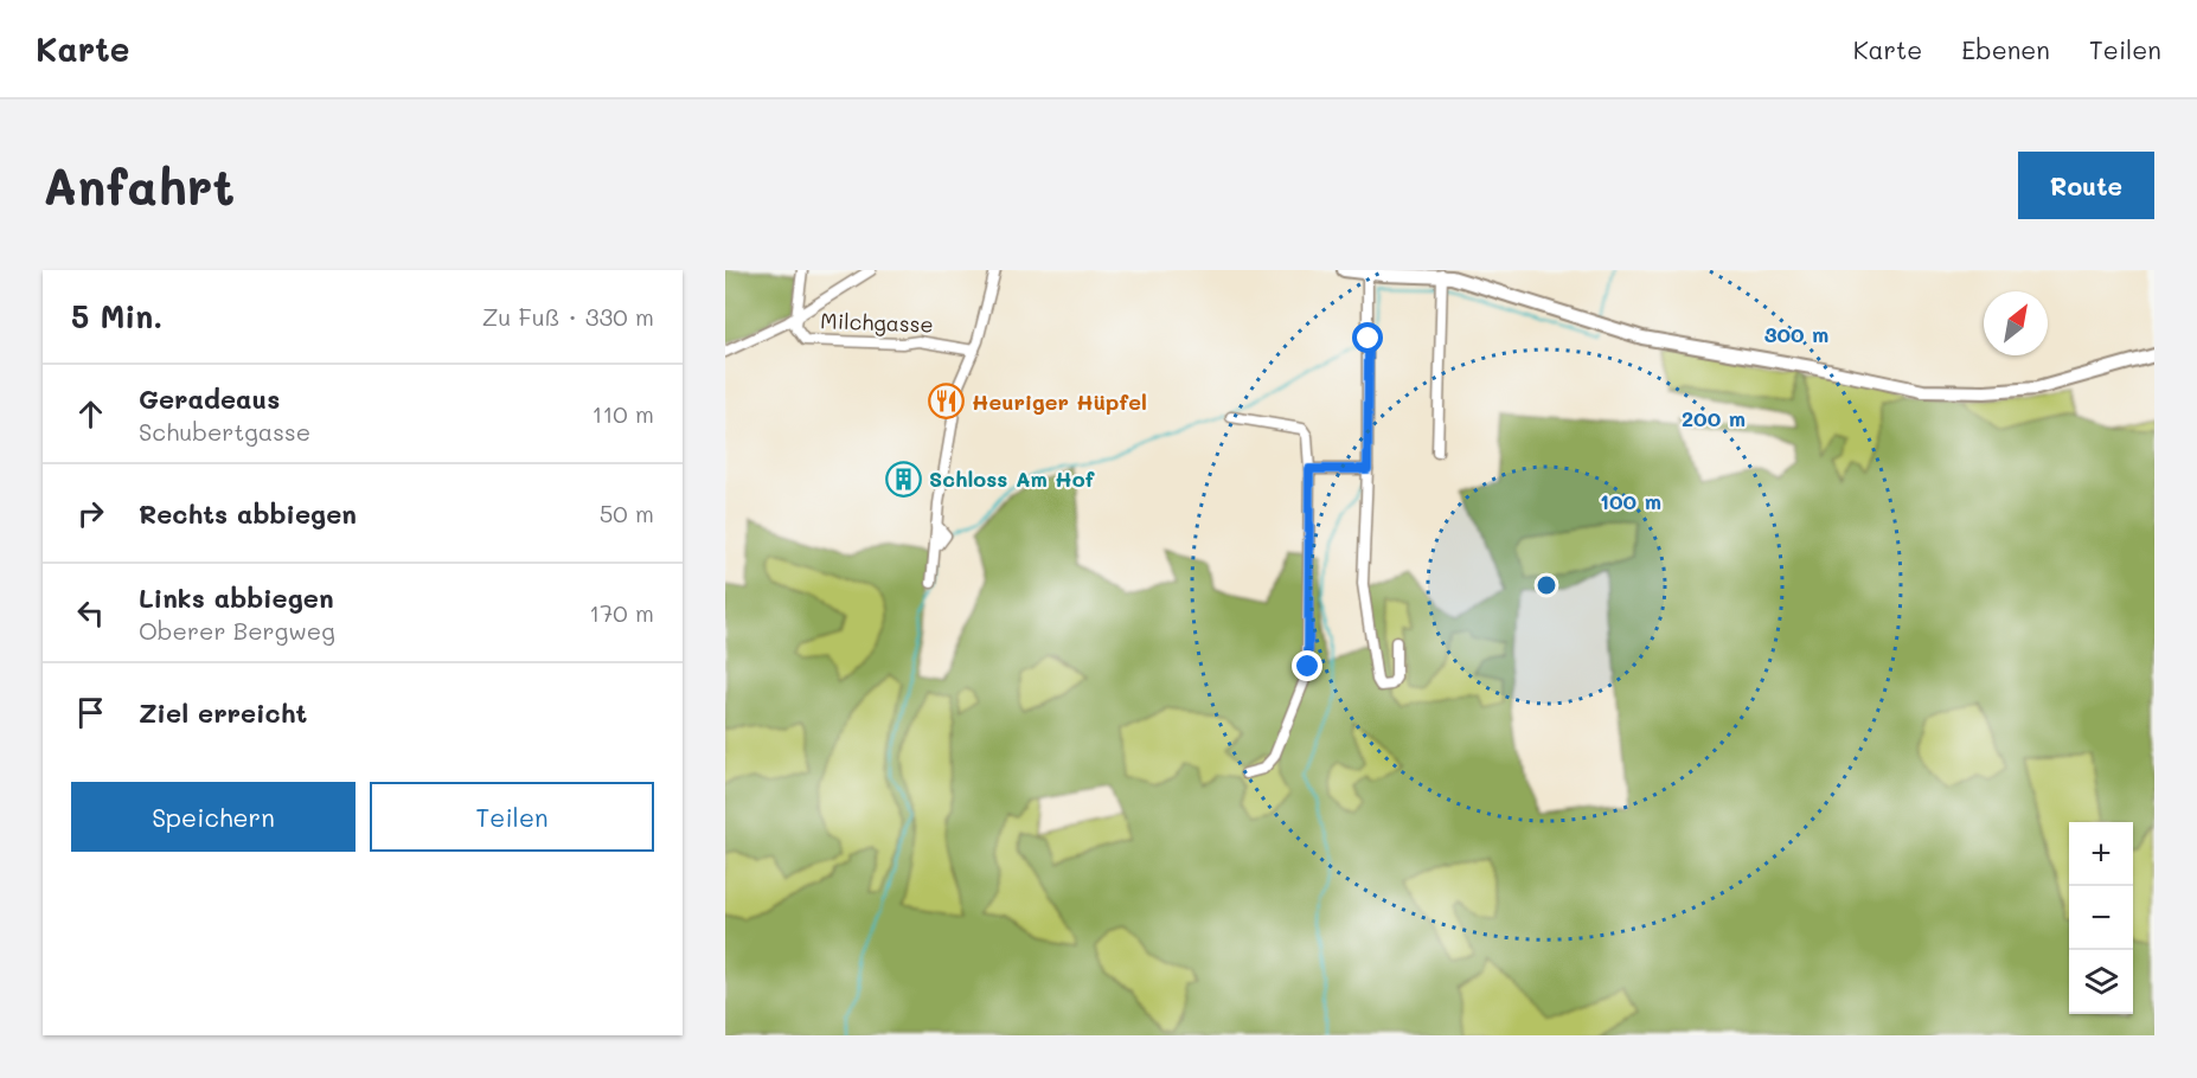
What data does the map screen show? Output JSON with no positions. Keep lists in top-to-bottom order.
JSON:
{
  "streets": {
    "street": ["Milchgasse"]
  },
  "places": {
    "restaurant": ["Heuriger Hüpfel"],
    "building": ["Schloss Am Hof"]
  },
  "north": "top right",
  "page": {
    "header": "Karte",
    "nav": ["Karte", "Ebenen", "Teilen"],
    "buttons": [
      "Route",
      ["Speichern", "Teilen"]
    ],
    "title": "Anfahrt",
    "heading": ["5 Min.", "Zu Fuß · 330 m"],
    "list": [
      ["Geradeaus", "Schubertgasse", "110 m"],
      ["Rechts abbiegen", "50 m"],
      ["Links abbiegen", "Oberer Bergweg", "170 m"],
      "Ziel erreicht"
    ],
    "map_buttons": ["+", "−"]
  },
  "rings": ["300 m", "200 m", "100 m"]
}
